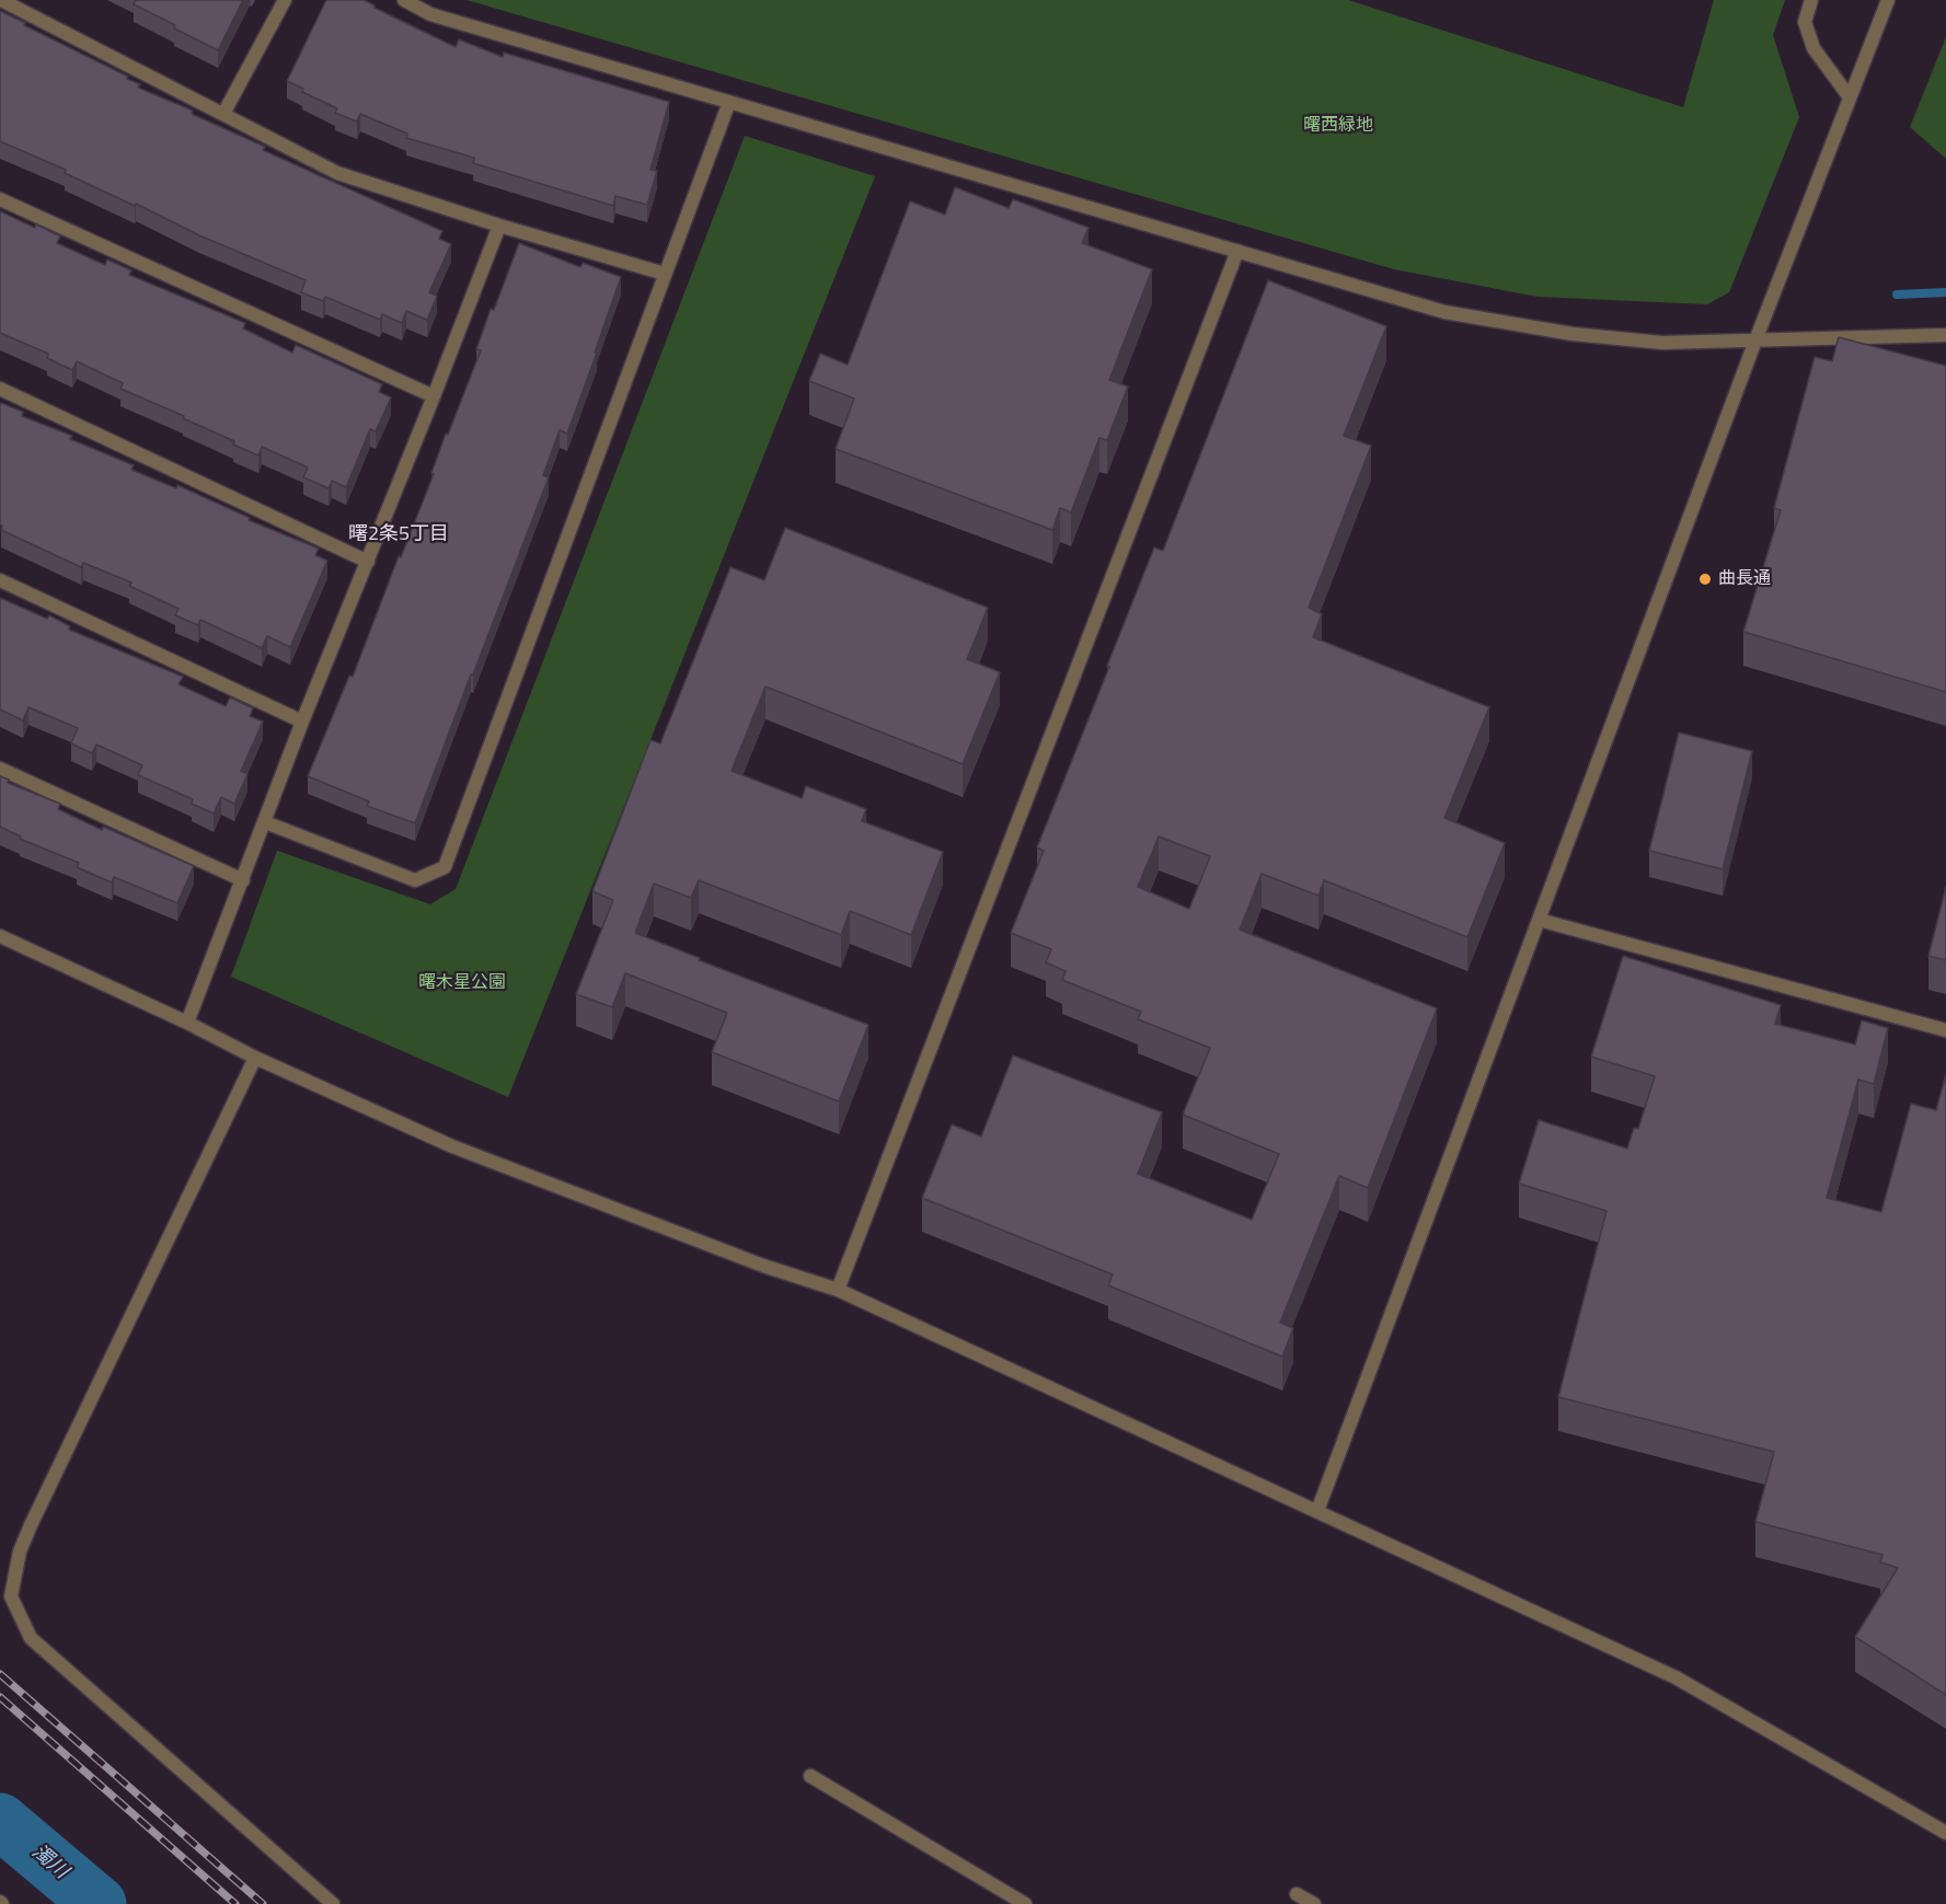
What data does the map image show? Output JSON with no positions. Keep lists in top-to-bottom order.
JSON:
{
  "districts": ["曙2条5丁目"],
  "water": ["濁川"],
  "parks": ["曙西緑地", "曙木星公園"],
  "places": ["曲長通"]
}
